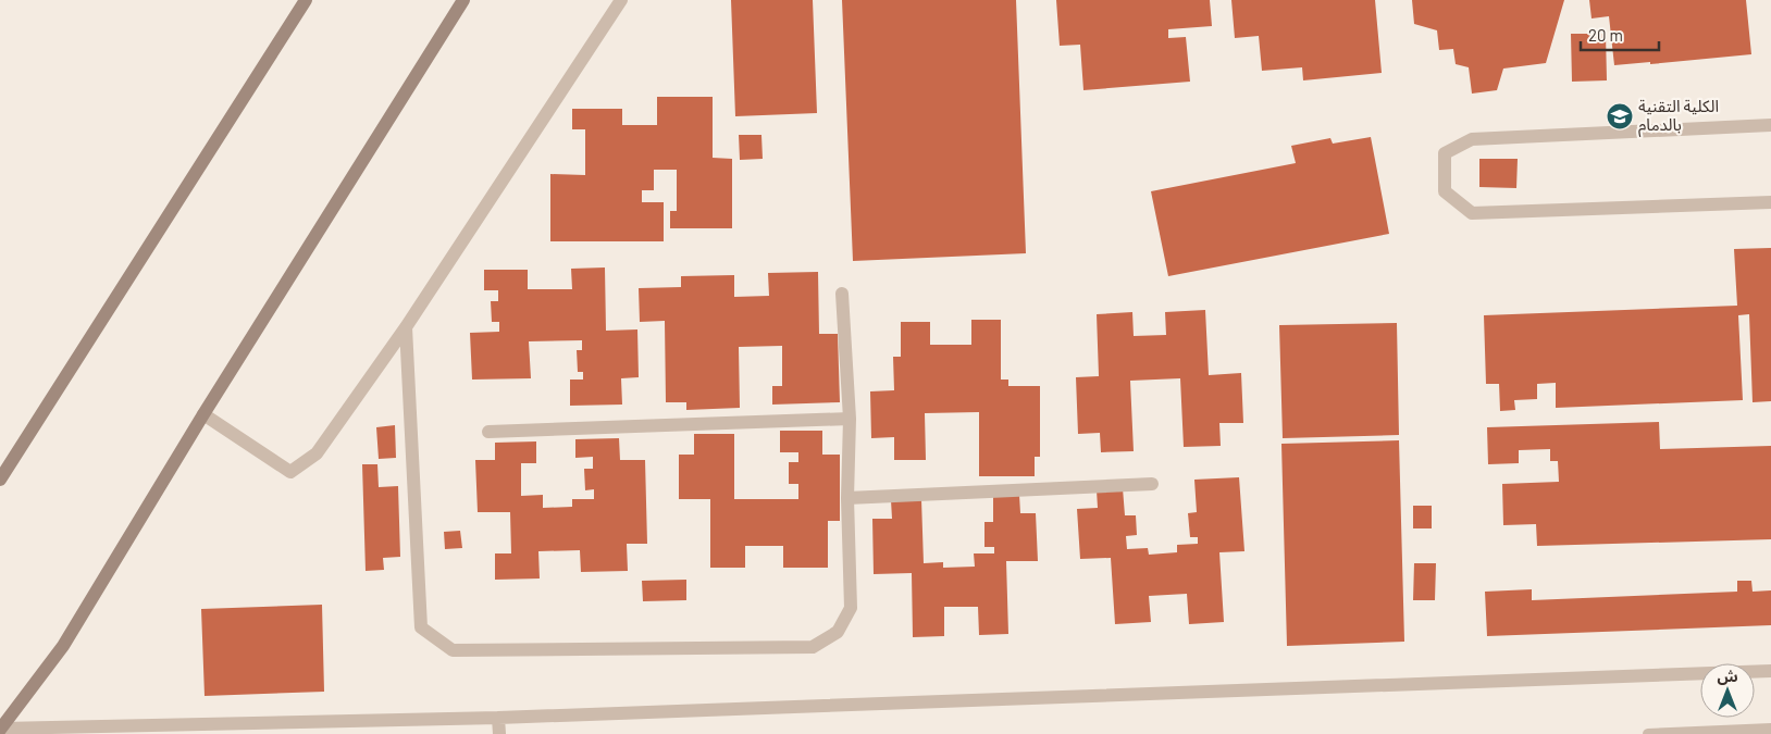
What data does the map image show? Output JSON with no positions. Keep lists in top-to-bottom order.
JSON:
{
  "places": {
    "school or university": ["الكلية التقنية بالدمام"]
  },
  "scale_bar": "20 m",
  "north": "top"
}
